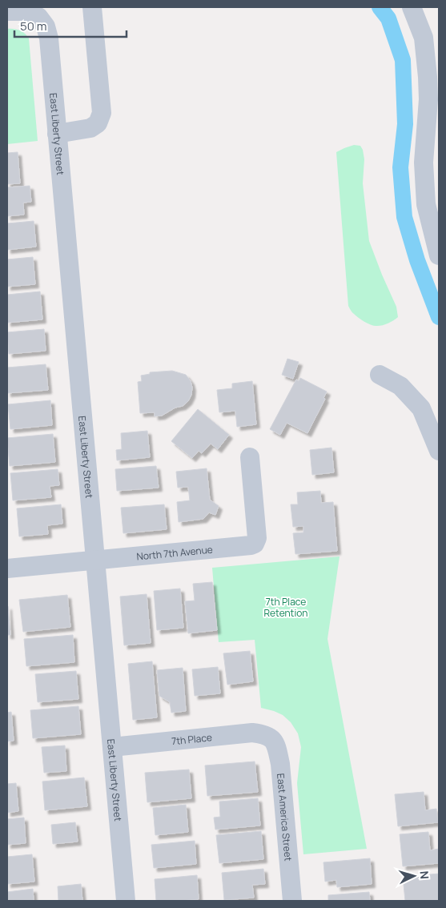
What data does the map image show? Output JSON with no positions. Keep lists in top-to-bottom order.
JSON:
{
  "streets": {
    "street": [
      "East Liberty Street",
      "North 7th Avenue",
      "7th Place",
      "East America Street"
    ]
  },
  "crossings": [
    ["East Liberty Street", "North 7th Avenue"],
    ["East Liberty Street", "7th Place"],
    ["7th Place", "East America Street"]
  ],
  "parks": ["7th Place Retention"],
  "scale_bar": "50 m",
  "north": "right"
}
